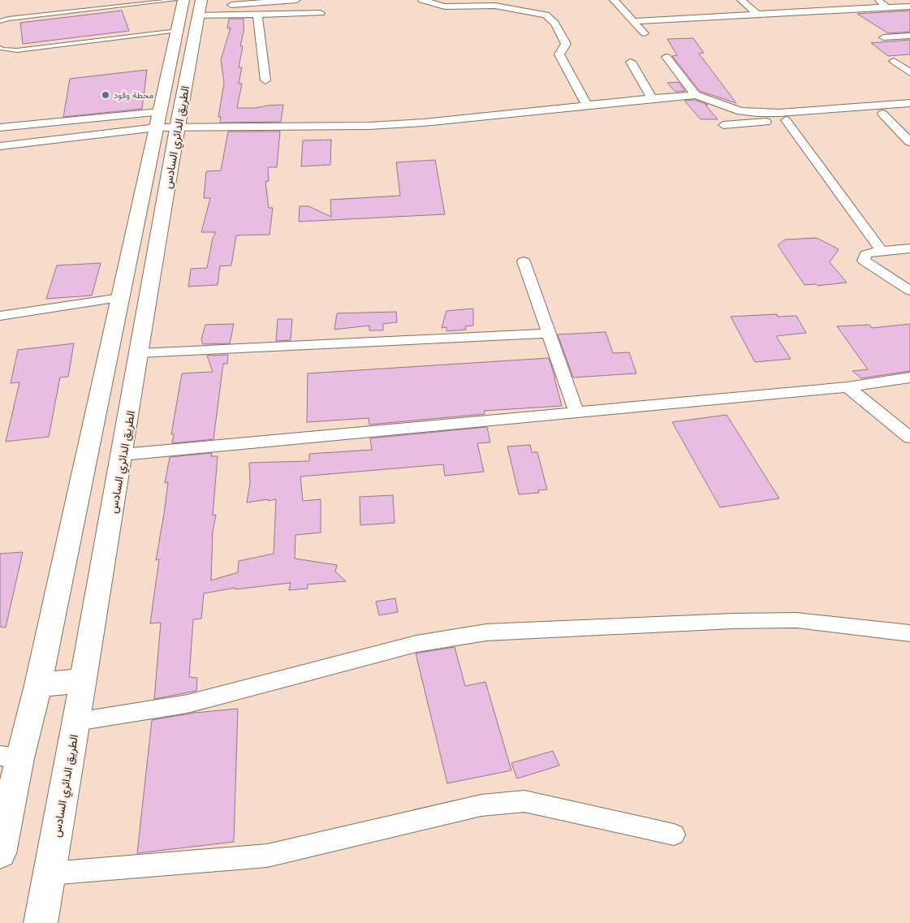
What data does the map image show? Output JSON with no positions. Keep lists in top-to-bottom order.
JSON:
{
  "streets": {
    "highway": ["الطريق الدائري السادس"]
  },
  "places": ["محطة وقود"]
}
